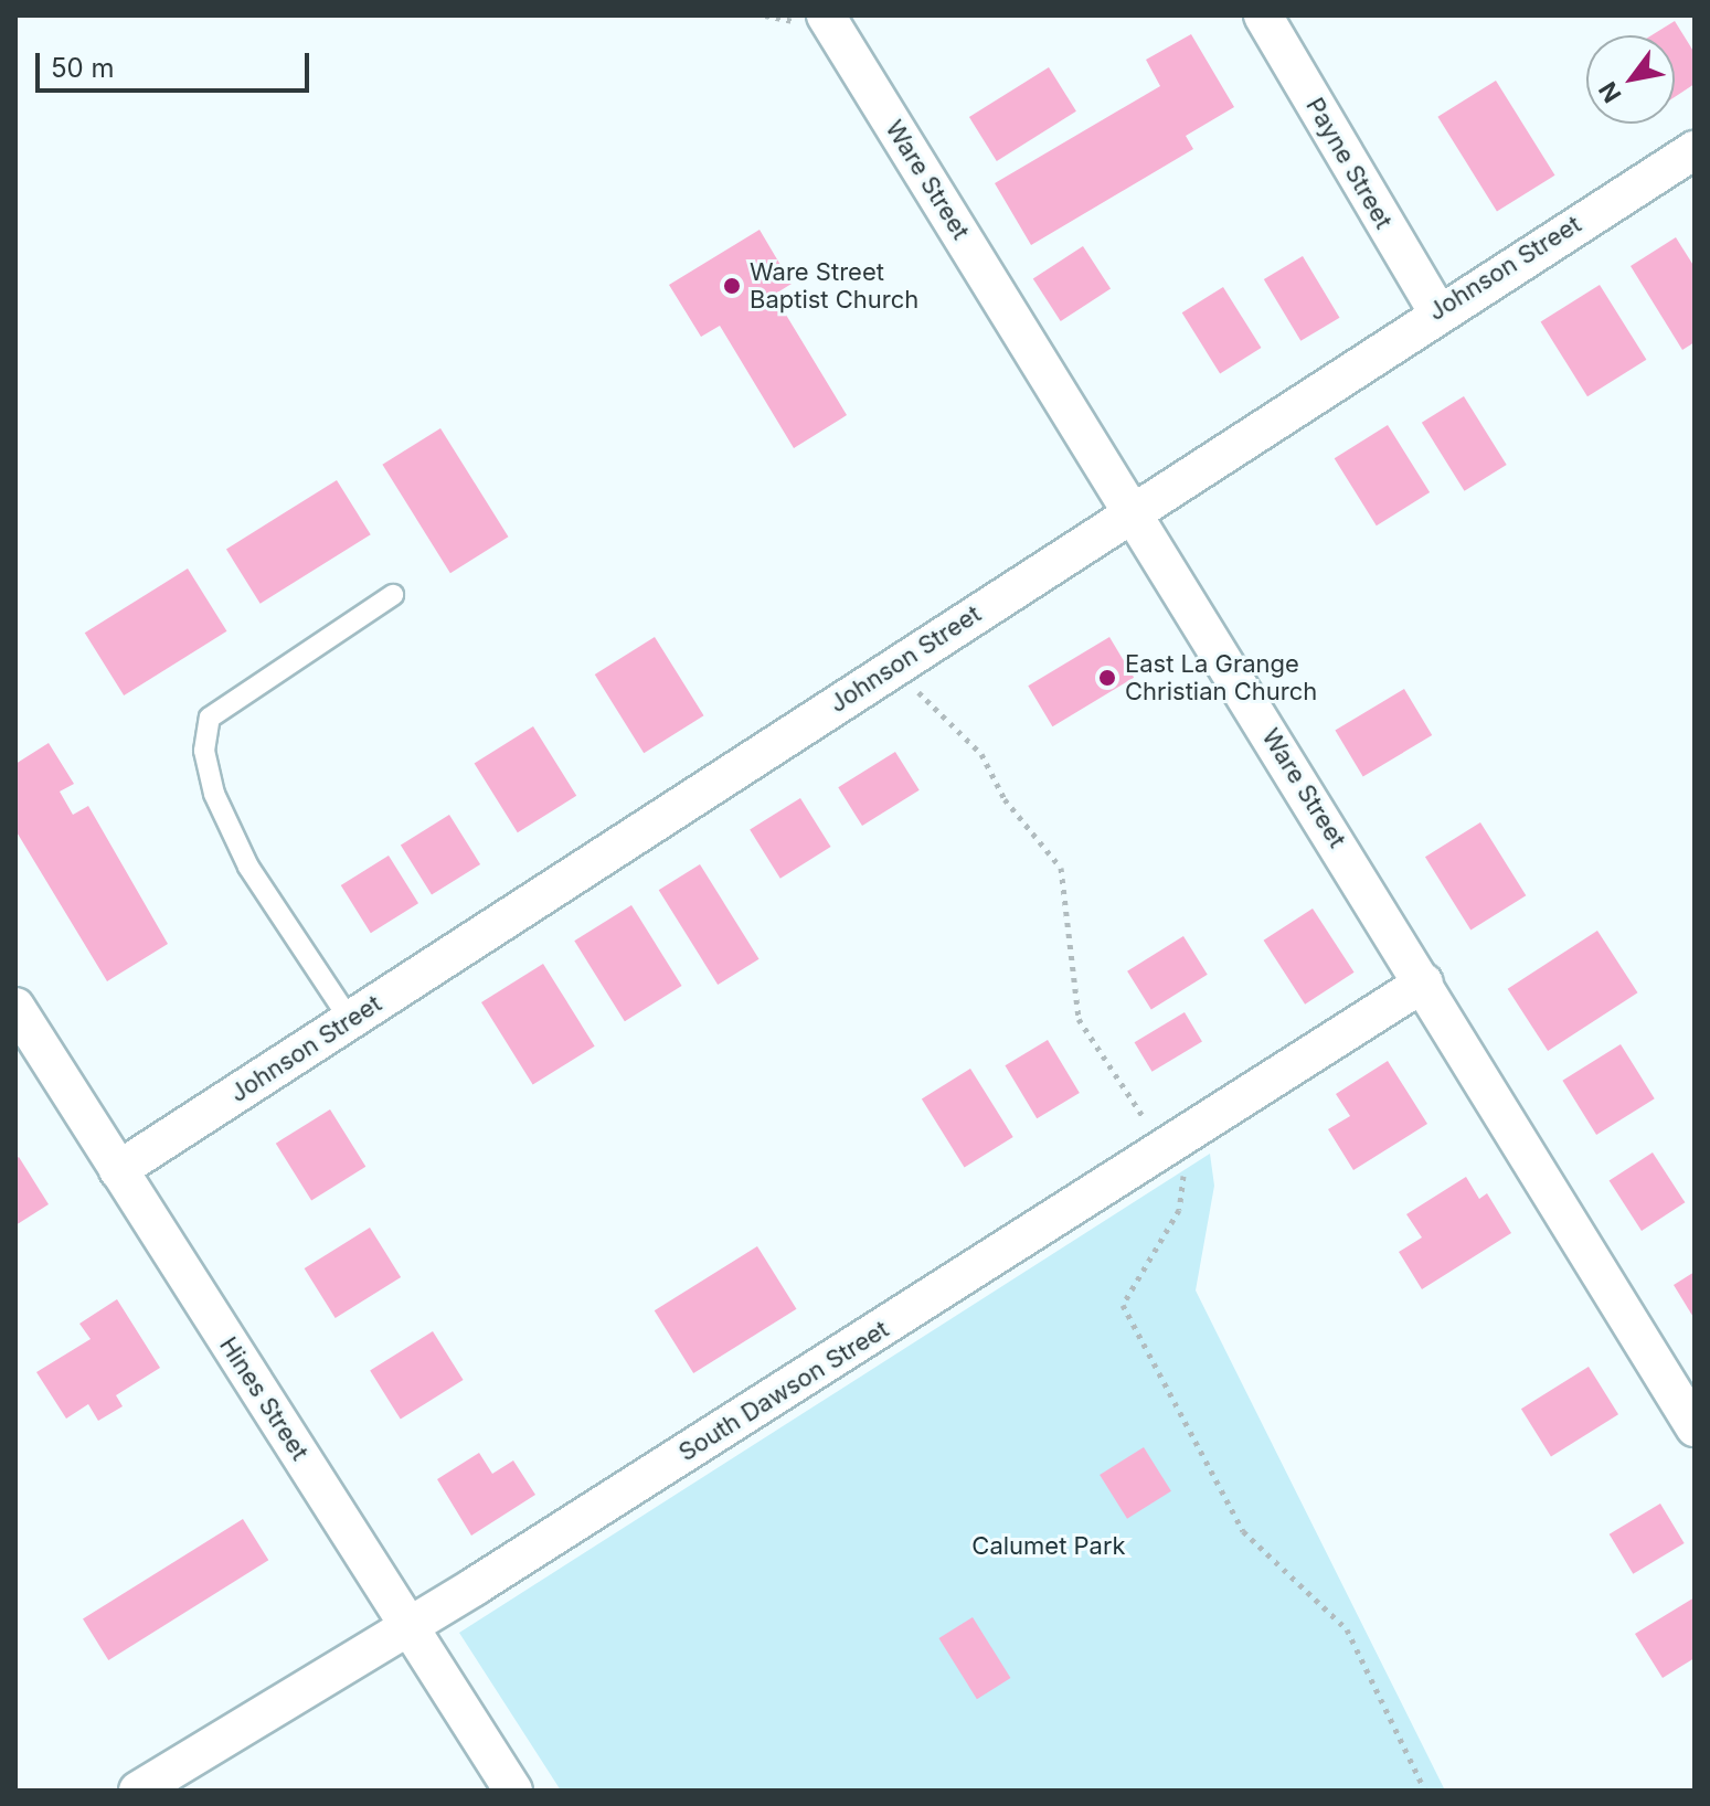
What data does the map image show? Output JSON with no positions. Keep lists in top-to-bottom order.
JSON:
{
  "streets": {
    "street": [
      "Payne Street",
      "Ware Street",
      "Johnson Street",
      "South Dawson Street",
      "Hines Street"
    ]
  },
  "crossings": [
    ["Payne Street", "Johnson Street"],
    ["Ware Street", "Johnson Street"],
    ["Ware Street", "South Dawson Street"],
    ["Johnson Street", "Hines Street"],
    ["South Dawson Street", "Hines Street"]
  ],
  "parks": ["Calumet Park"],
  "places": ["Ware Street Baptist Church", "East La Grange Christian Church"],
  "scale_bar": "50 m",
  "north": "bottom left"
}
